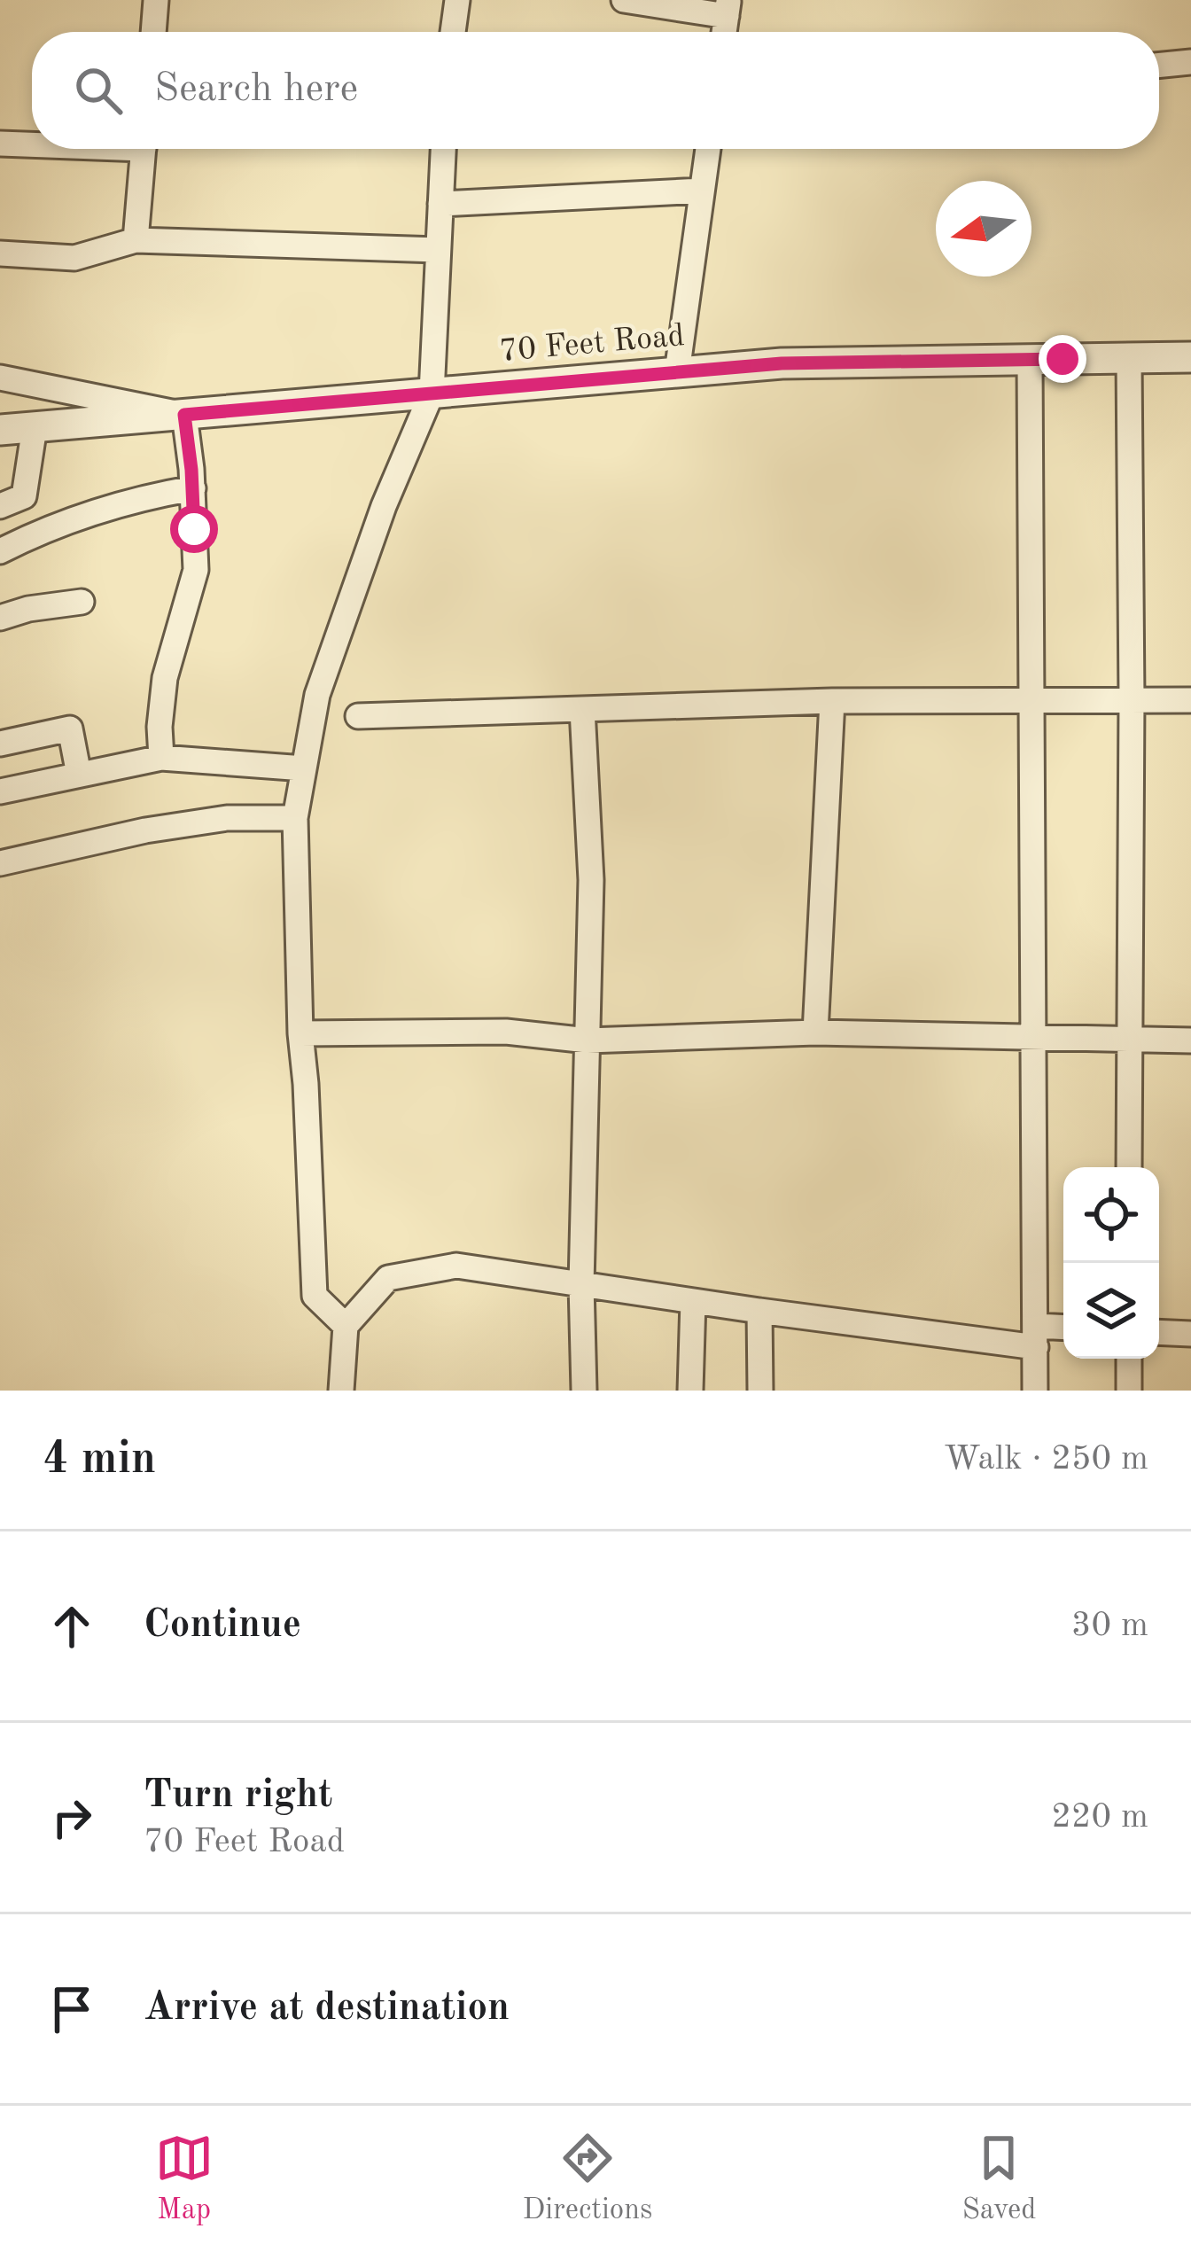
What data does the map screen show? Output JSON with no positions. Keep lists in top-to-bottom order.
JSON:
{
  "streets": {
    "street": ["70 Feet Road"]
  },
  "north": "left",
  "page": {
    "search": "Search here",
    "heading": ["4 min", "Walk · 250 m"],
    "list": [
      ["Continue", "30 m"],
      ["Turn right", "70 Feet Road", "220 m"],
      "Arrive at destination"
    ],
    "nav": ["Map", "Directions", "Saved"]
  }
}
